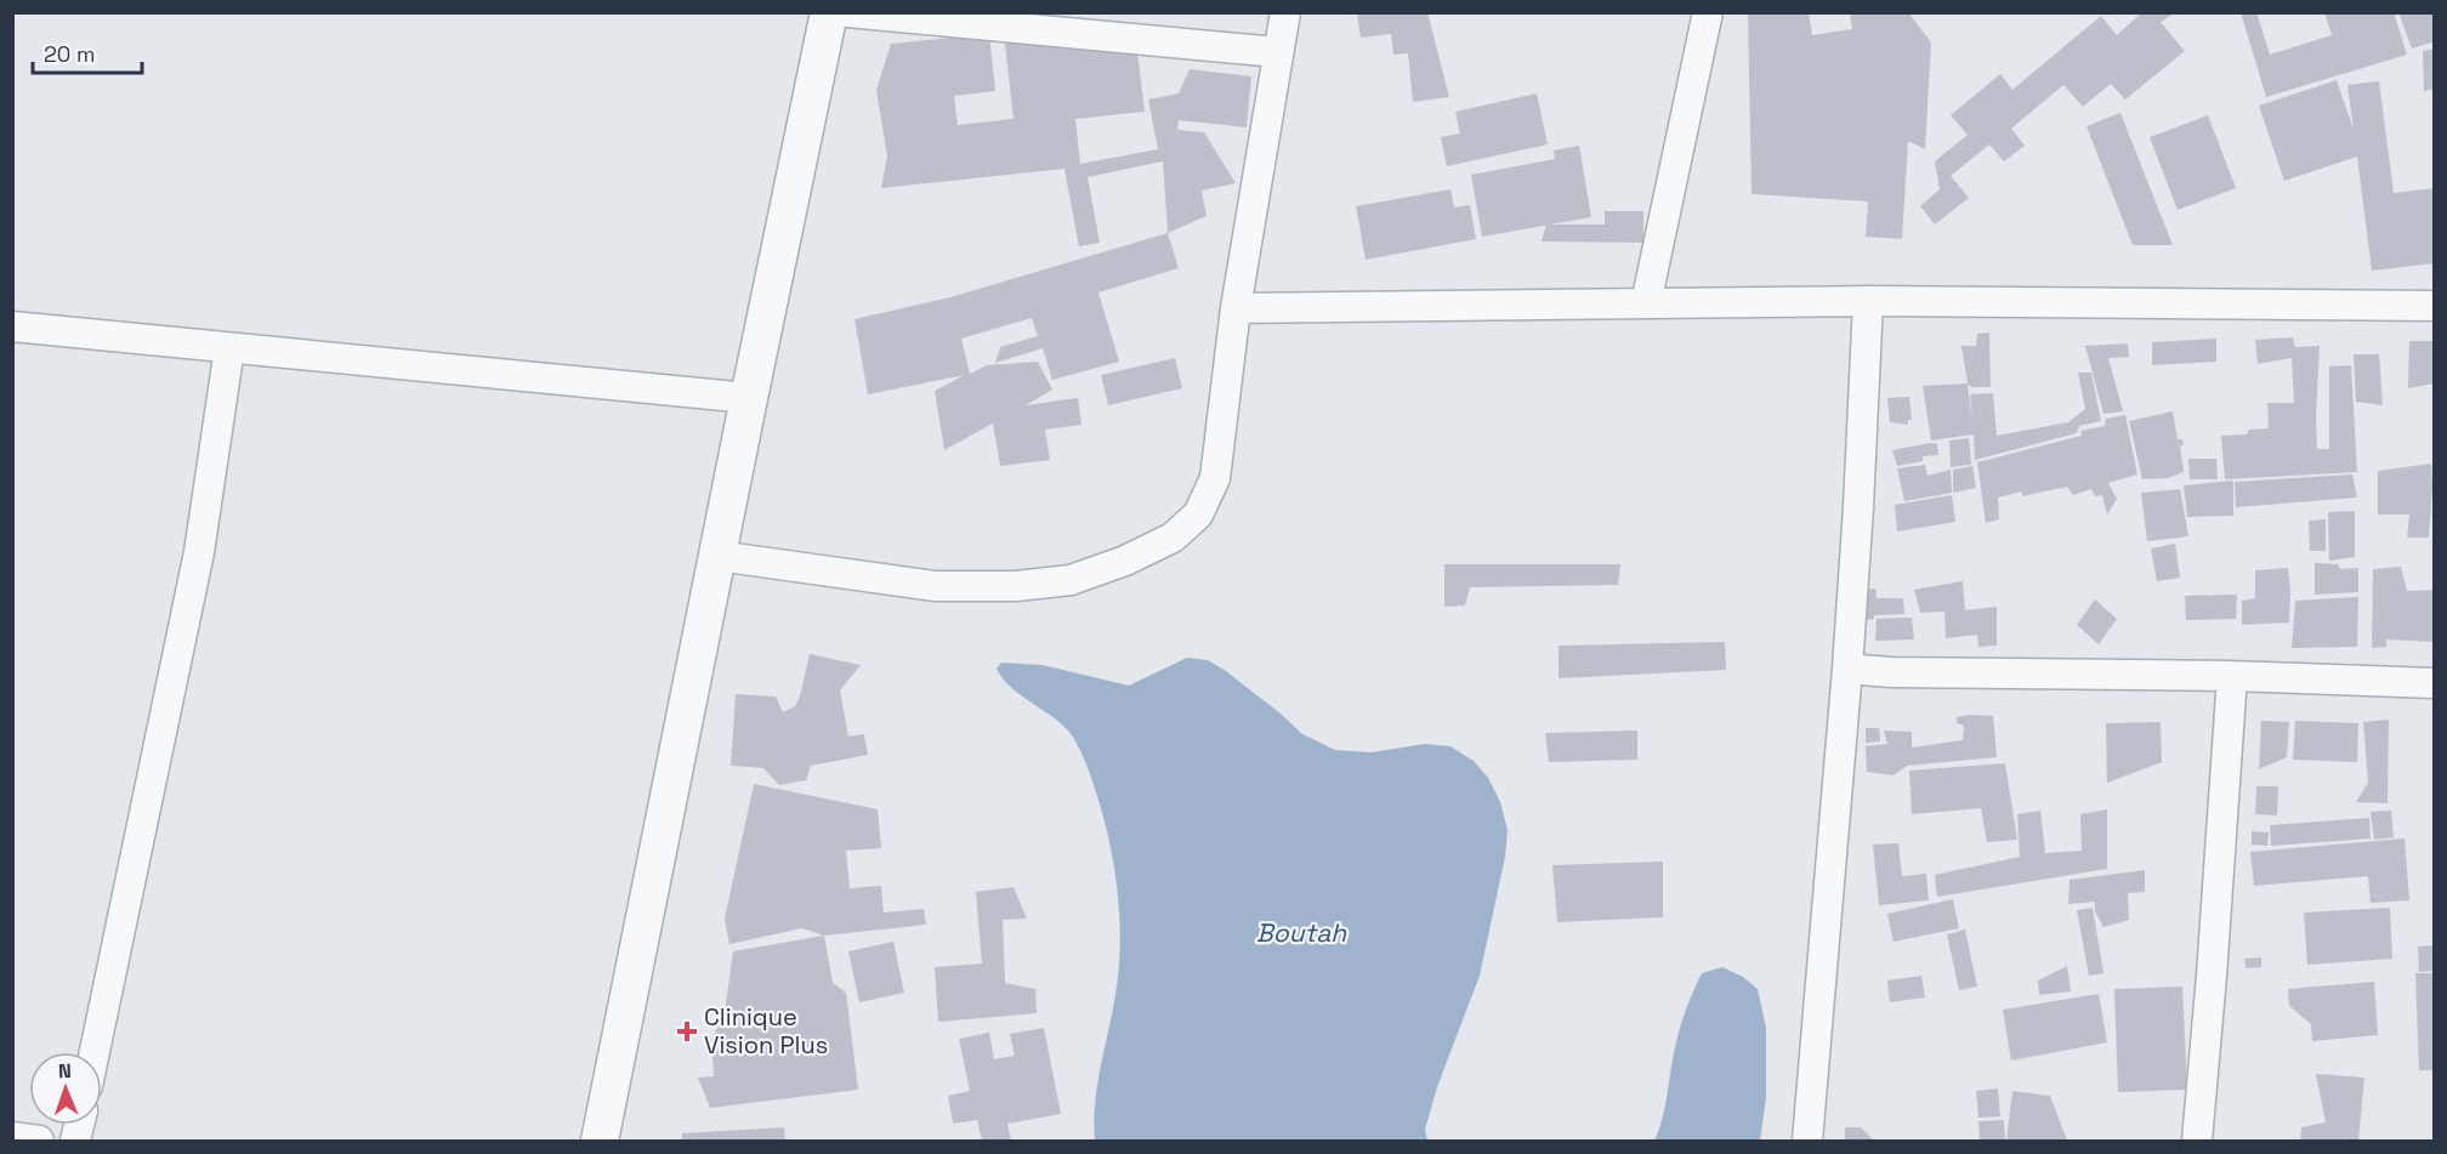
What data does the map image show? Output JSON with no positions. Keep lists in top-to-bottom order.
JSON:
{
  "water": ["Boutah"],
  "places": {
    "health": ["Clinique Vision Plus"]
  },
  "scale_bar": "20 m",
  "north": "top"
}
